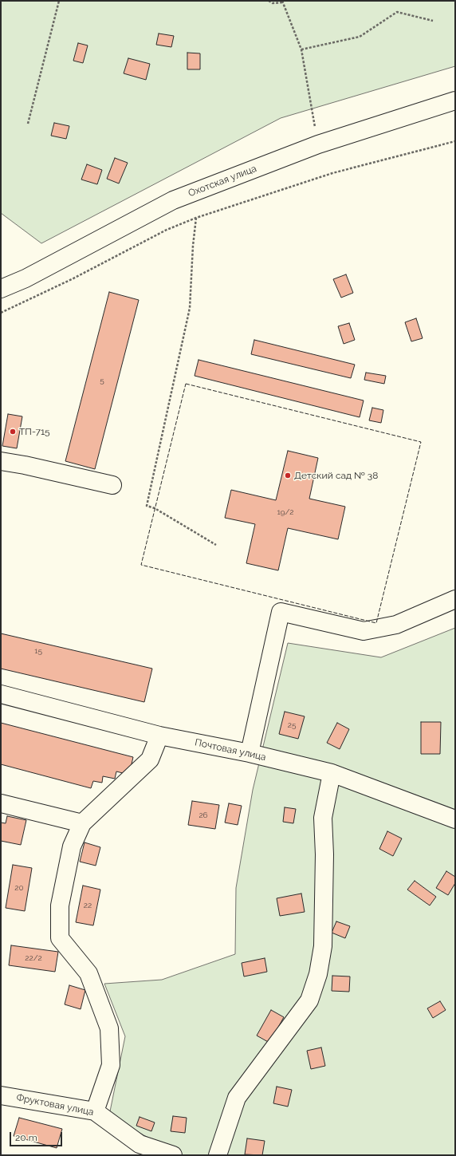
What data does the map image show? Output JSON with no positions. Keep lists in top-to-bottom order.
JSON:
{
  "streets": {
    "street": ["Охотская улица", "Почтовая улица", "Фруктовая улица"]
  },
  "places": ["ТП-715", "Детский сад № 38"],
  "house_numbers": [
    "5",
    "19/2",
    "15",
    "25",
    "26",
    "20",
    "22",
    "22/2"
  ],
  "scale_bar": "20 m"
}
